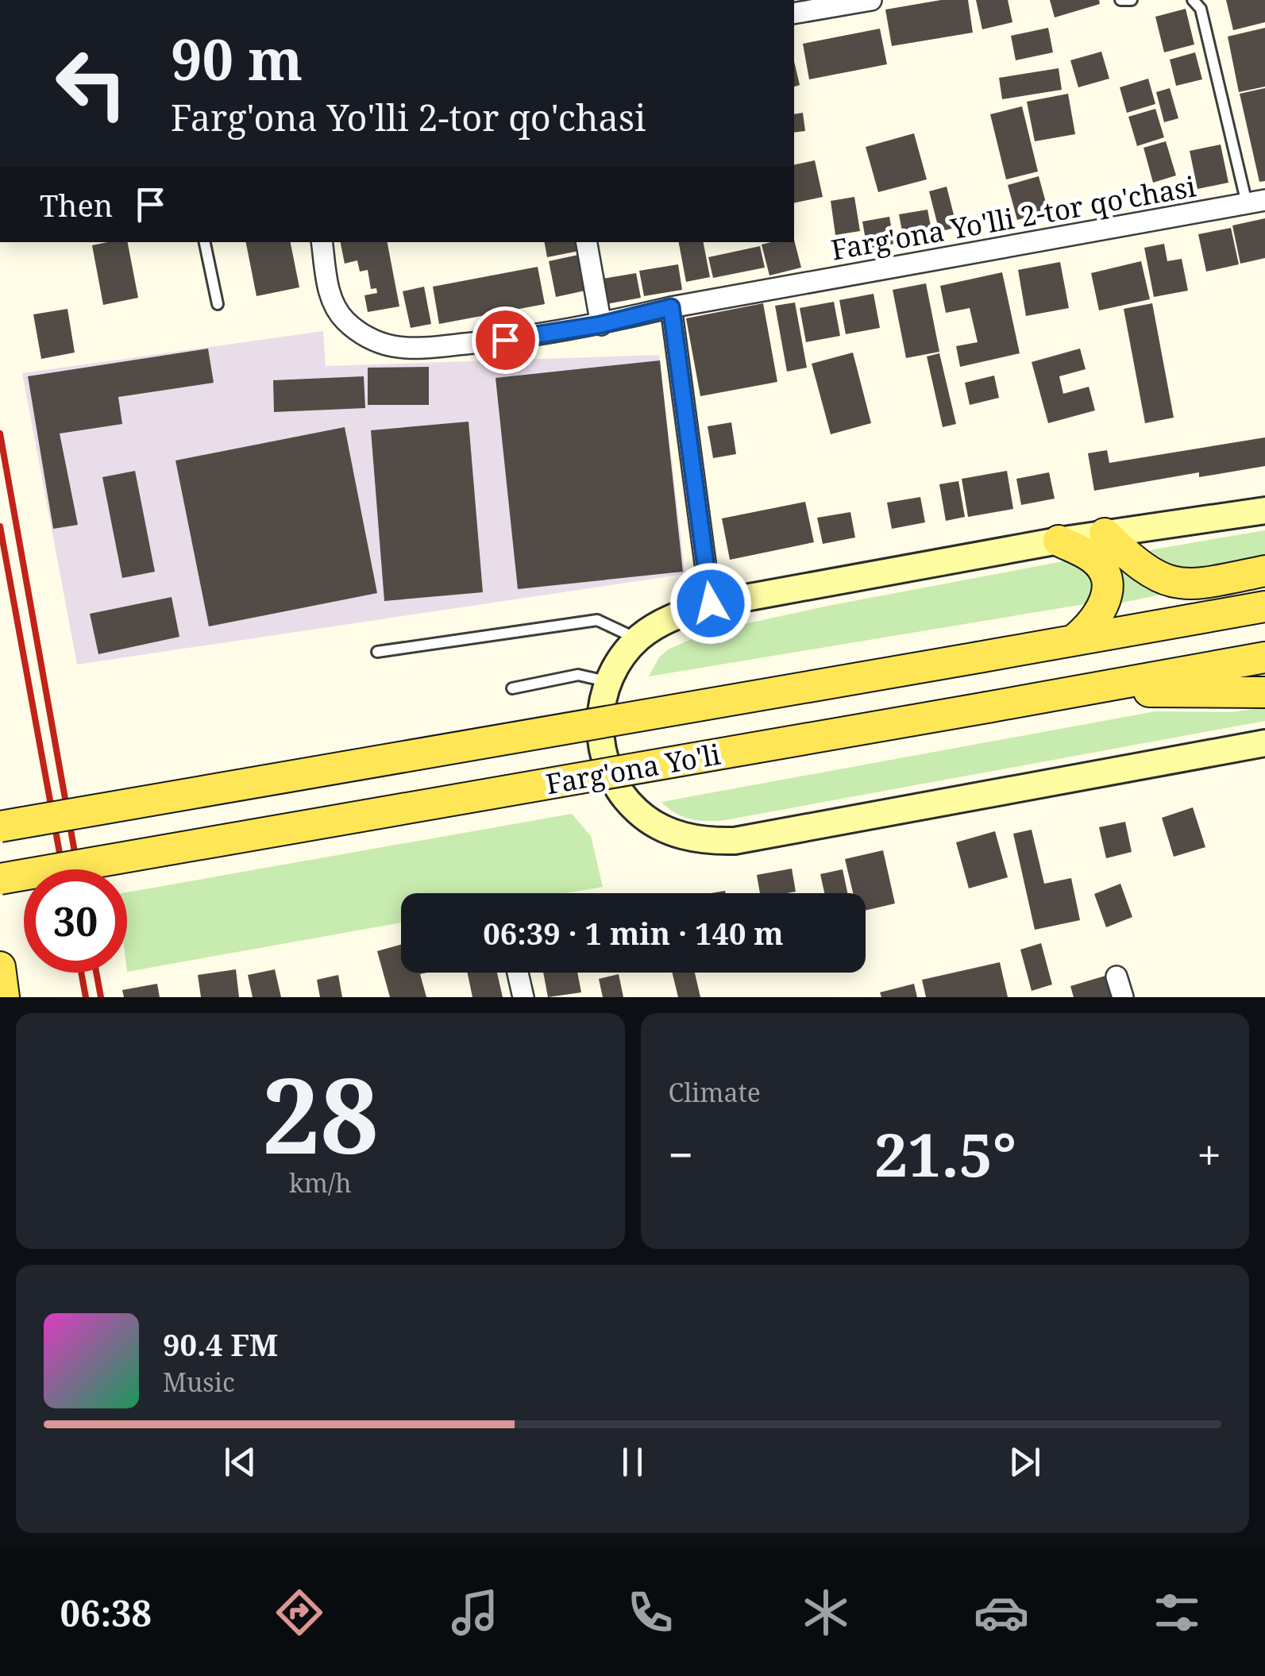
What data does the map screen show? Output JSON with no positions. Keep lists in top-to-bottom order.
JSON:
{
  "streets": {
    "main road": ["Farg'ona Yo'li"],
    "street": ["Farg'ona Yo'lli 2-tor qo'chasi"]
  },
  "page": {
    "turn": ["90 m", "Farg'ona Yo'lli 2-tor qo'chasi"],
    "then": "Then",
    "limit": "30",
    "trip": "06:39 · 1 min · 140 m",
    "tile": [
      ["28", "km/h"],
      "Climate"
    ],
    "heat": ["−", "21.5°", "+"],
    "song": ["90.4 FM", "Music"],
    "tabs": "06:38"
  }
}
